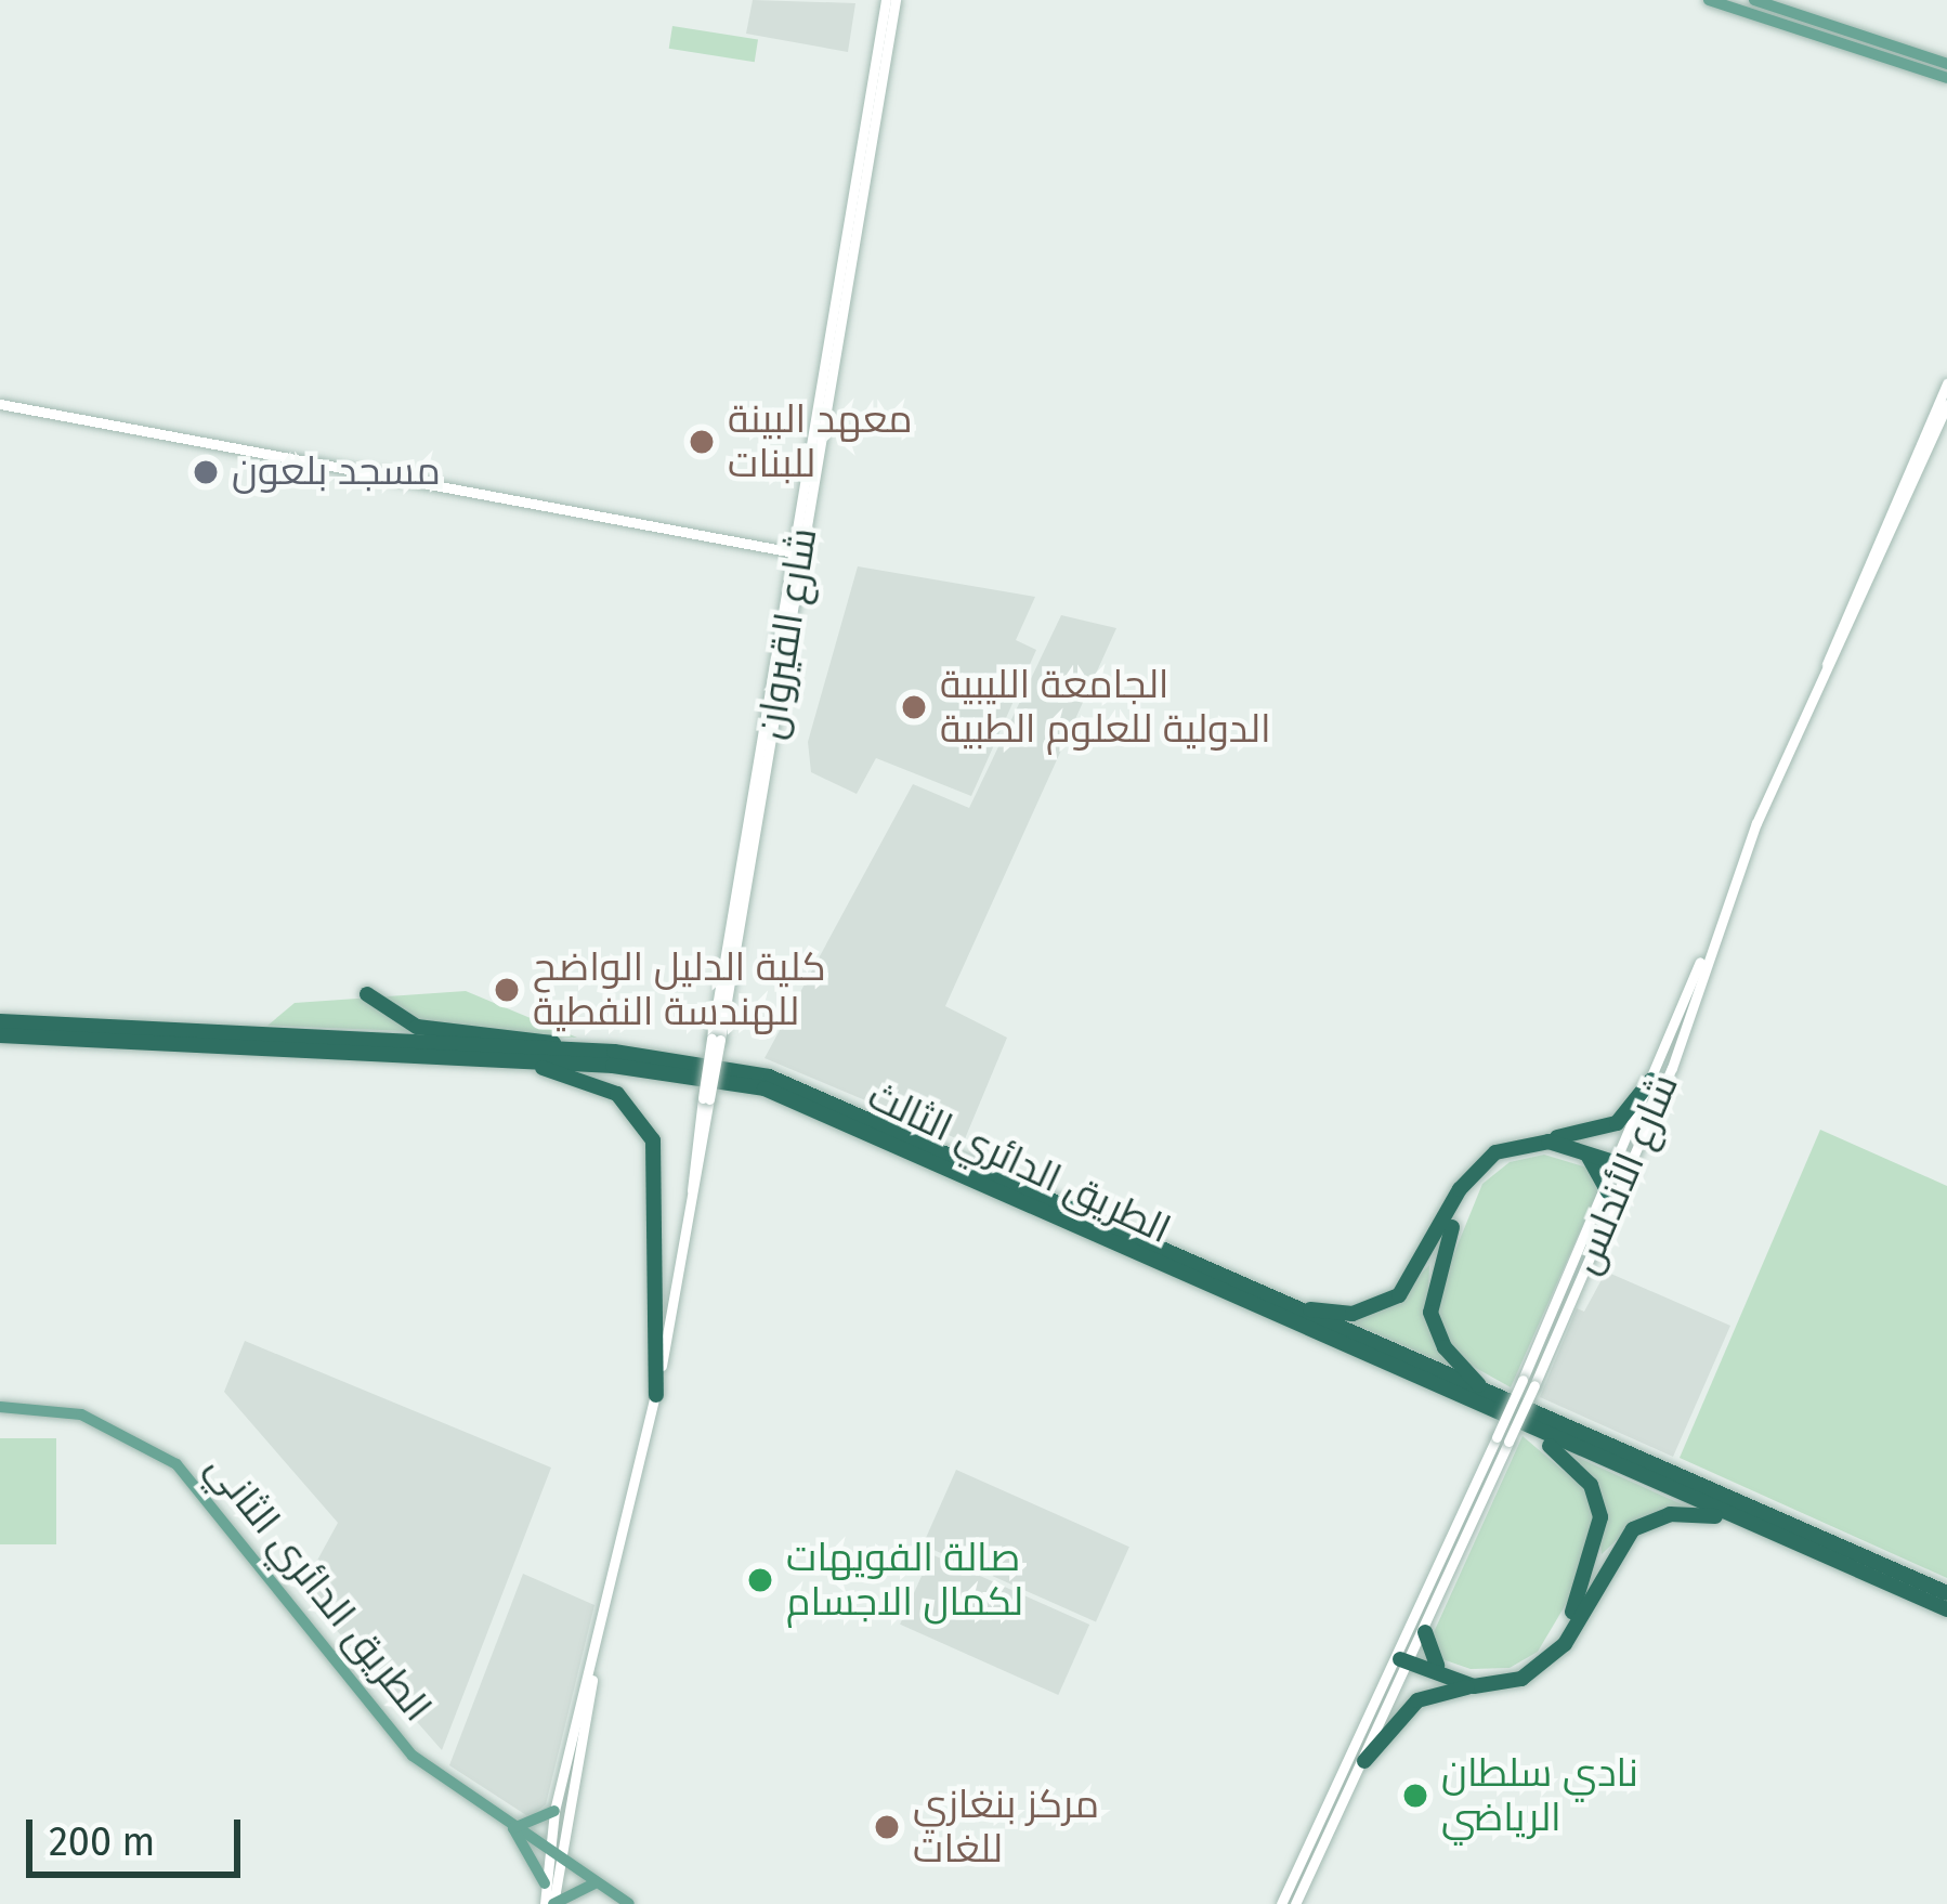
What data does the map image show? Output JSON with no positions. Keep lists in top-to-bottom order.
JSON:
{
  "streets": {
    "highway": ["الطريق الدائري الثالث"],
    "main road": ["شارع القيروان", "شارع الأندلس", "الطريق الدائري الثاني"]
  },
  "crossings": [
    ["شارع القيروان", "الطريق الدائري الثاني"]
  ],
  "places": [
    "معهد البينة للبنات",
    "مسجد بلعون",
    "الجامعة الليبية الدولية للعلوم الطبية",
    "كلية الدليل الواضح للهندسة النفطية",
    "صالة الفويهات لكمال الاجسام",
    "نادي سلطان الرياضي",
    "مركز بنغازي للغات"
  ],
  "scale_bar": "200 m"
}
